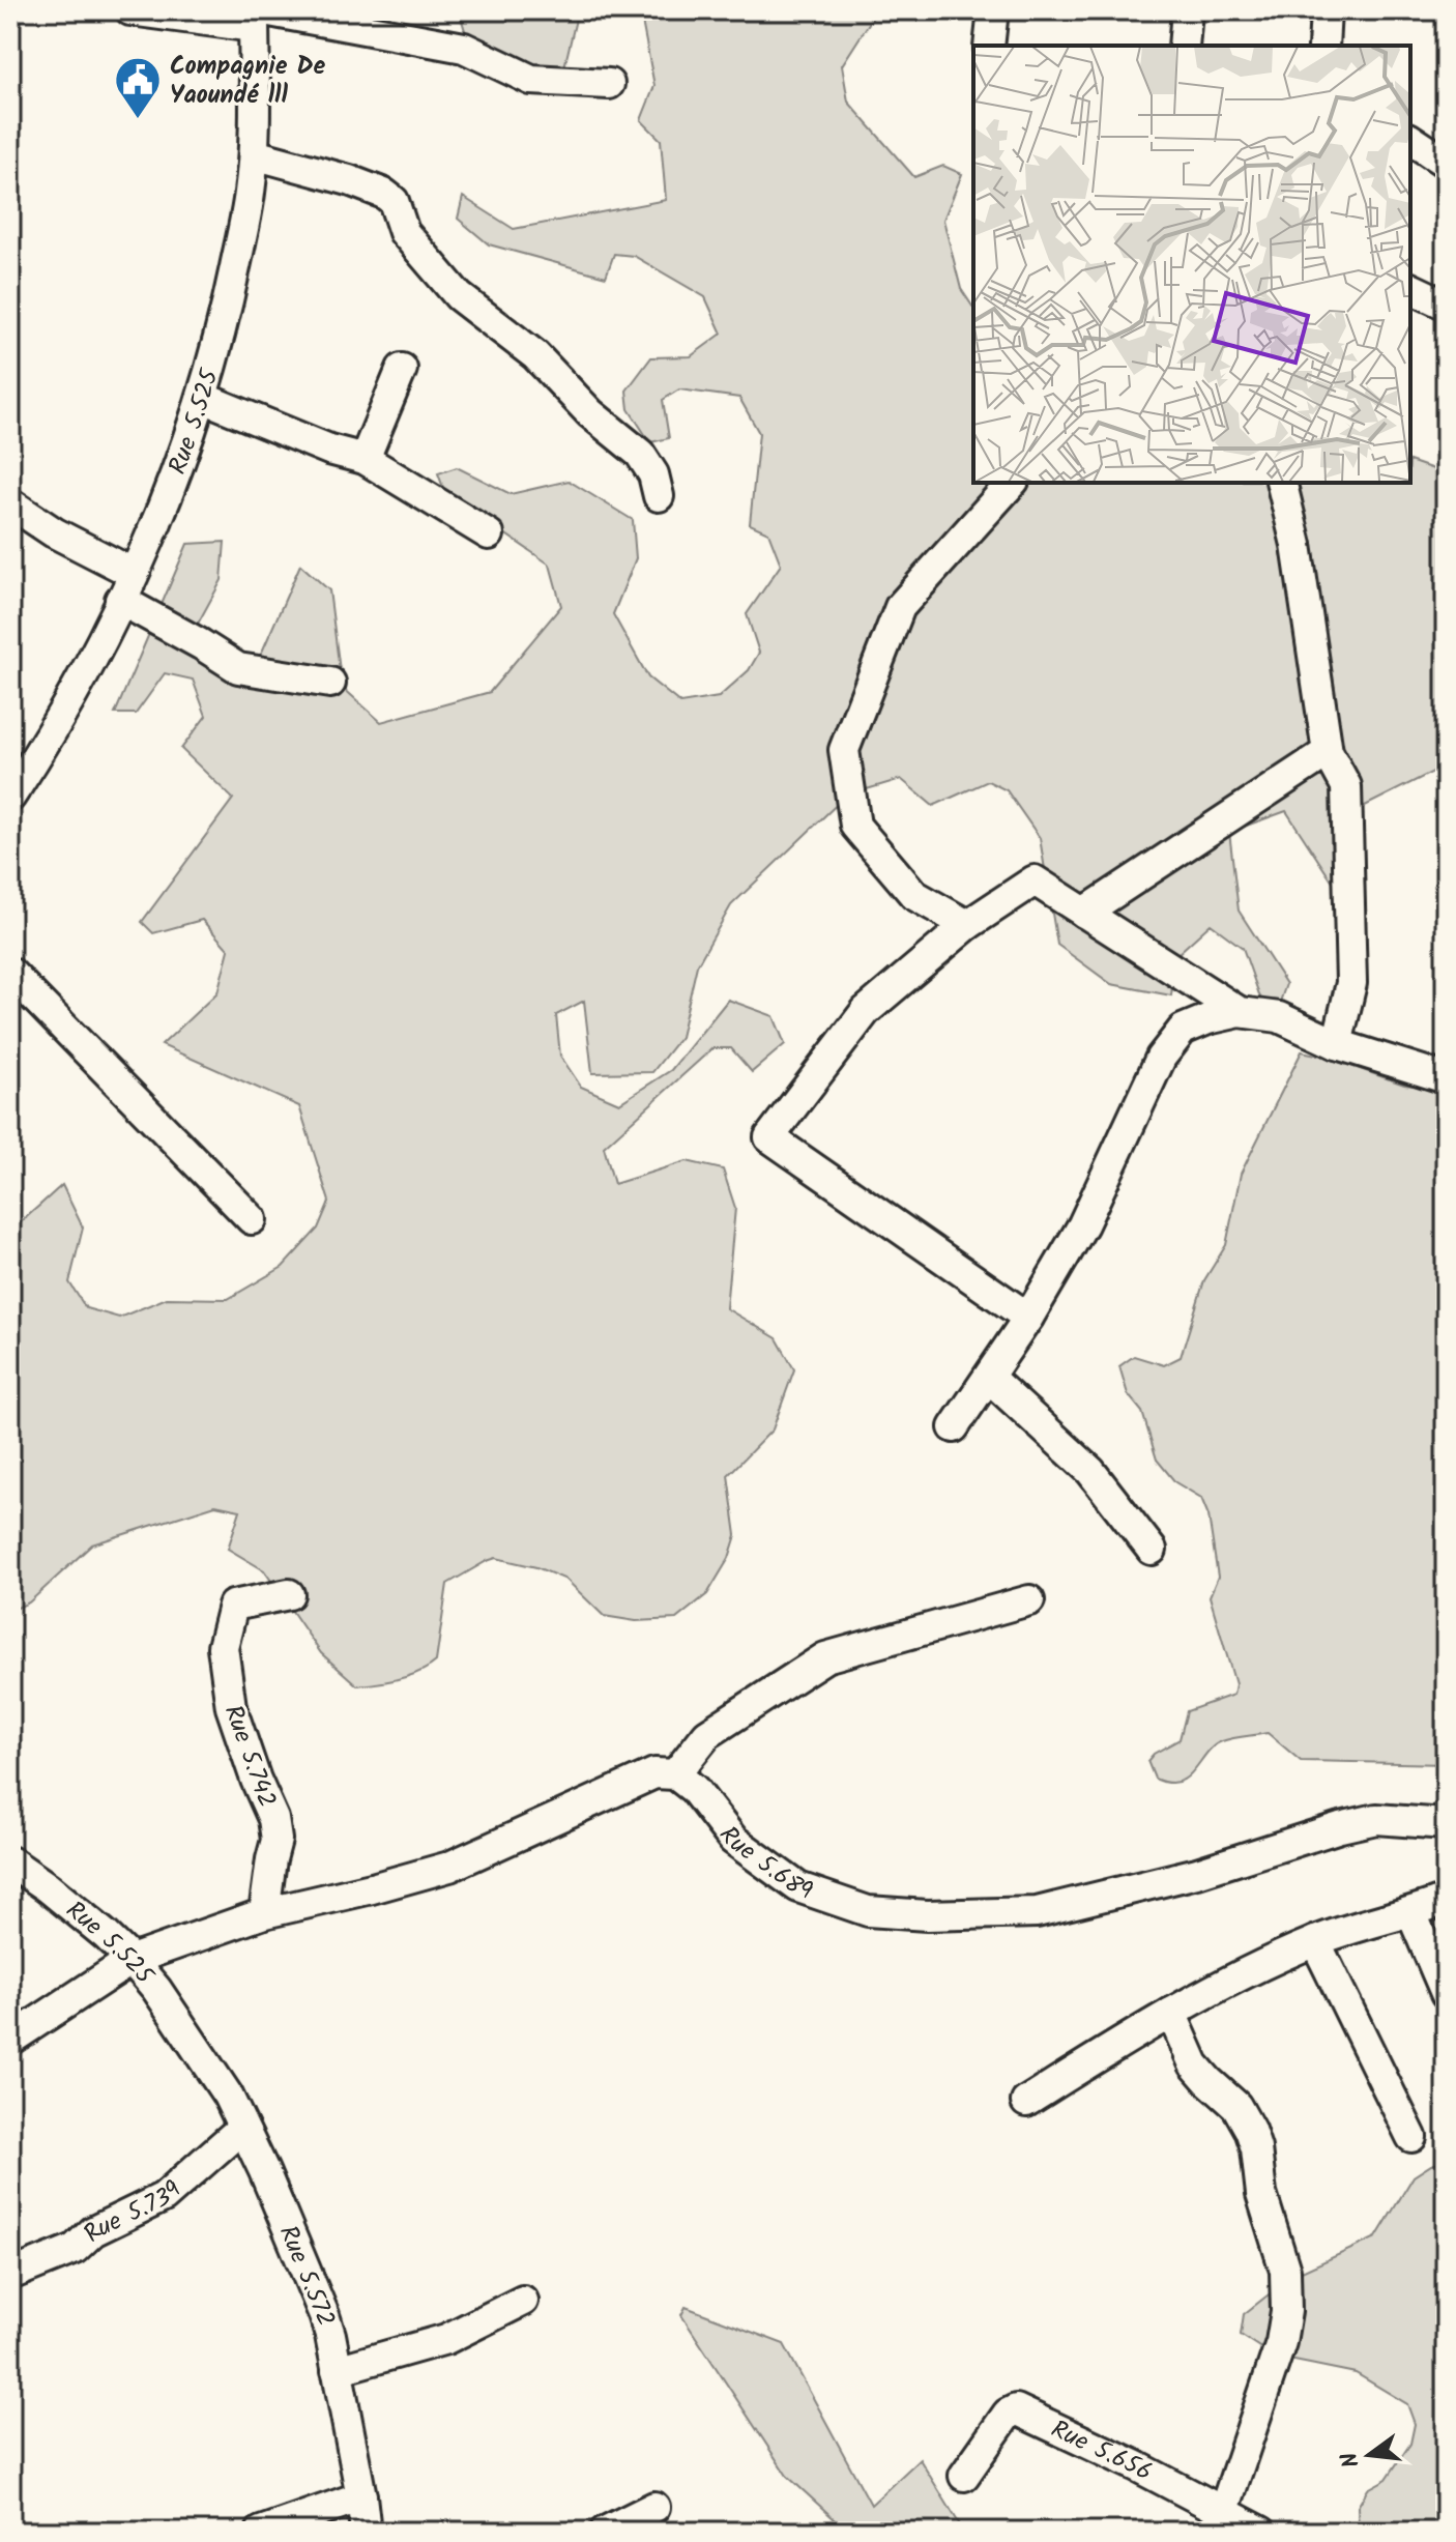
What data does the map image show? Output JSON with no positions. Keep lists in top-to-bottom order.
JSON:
{
  "streets": {
    "street": [
      "Rue 5.525",
      "Rue 5.742",
      "Rue 5.689",
      "Rue 5.739",
      "Rue 5.572",
      "Rue 5.656"
    ]
  },
  "crossings": [
    ["Rue 5.525", "Rue 5.572"],
    ["Rue 5.739", "Rue 5.572"]
  ],
  "places": {
    "public building": ["Compagnie De Yaoundé lll"]
  },
  "north": "left"
}
